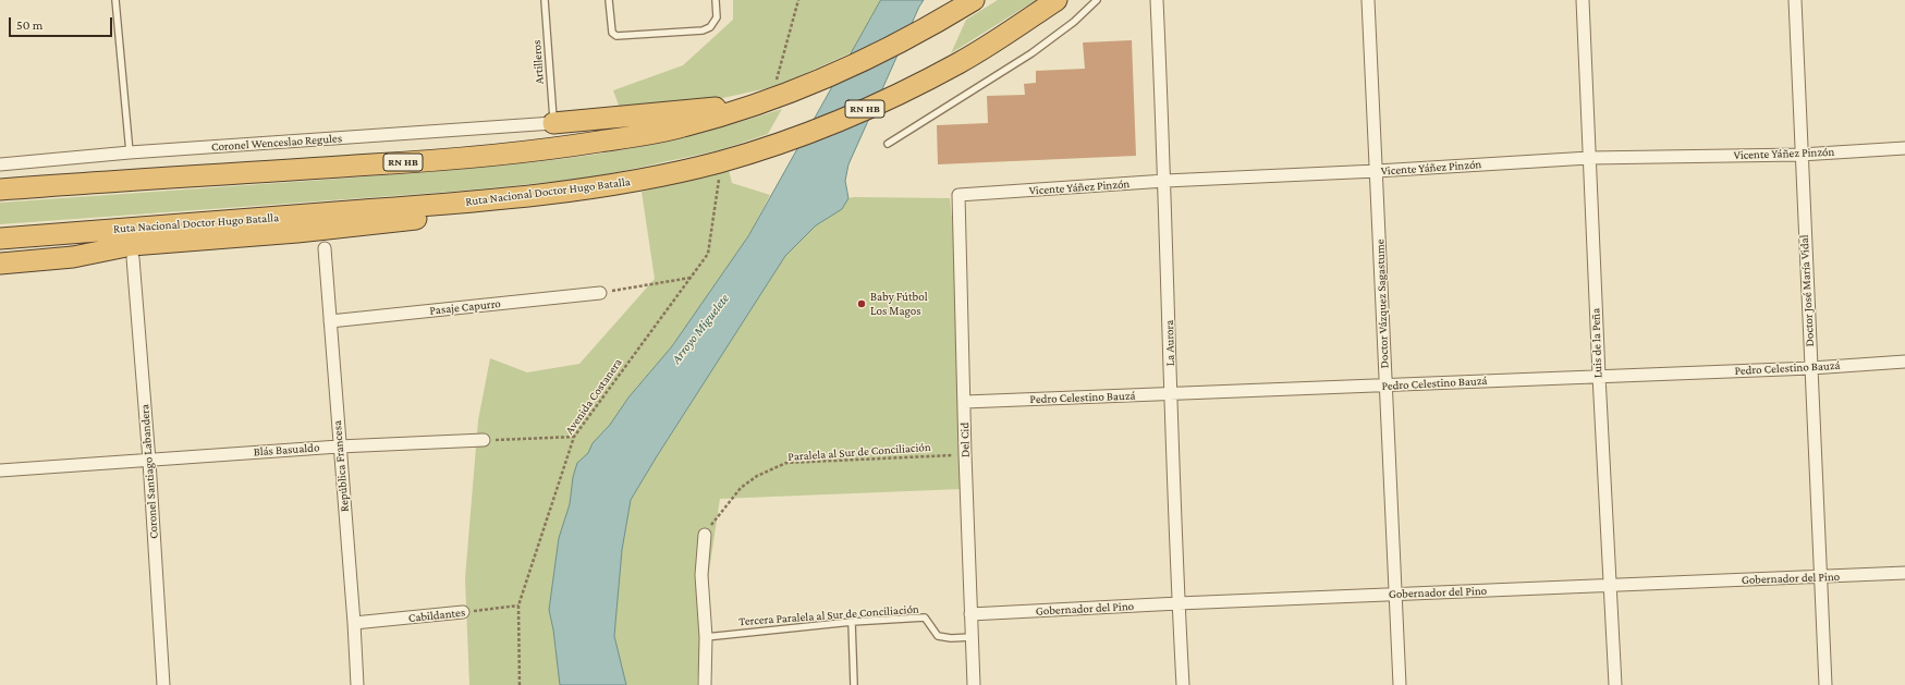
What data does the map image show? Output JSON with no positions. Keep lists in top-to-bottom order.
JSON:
{
  "streets": {
    "highway": ["RN HB", "Ruta Nacional Doctor Hugo Batalla"],
    "street": [
      "Coronel Wenceslao Regules",
      "Vicente Yáñez Pinzón",
      "Doctor José María Vidal",
      "Doctor Vázquez Sagastume",
      "Pasaje Capurro",
      "La Aurora",
      "Luis de la Peña",
      "Pedro Celestino Bauzá",
      "Del Cid",
      "Blás Basualdo",
      "República Francesa",
      "Coronel Santiago Labandera",
      "Gobernador del Pino",
      "Cabildantes"
    ],
    "lane": ["Artilleros", "Tercera Paralela al Sur de Conciliación"],
    "path": ["Avenida Costanera", "Paralela al Sur de Conciliación"]
  },
  "crossings": [
    ["Artilleros", "Coronel Wenceslao Regules"],
    ["Vicente Yáñez Pinzón", "Doctor José María Vidal"],
    ["Vicente Yáñez Pinzón", "Doctor Vázquez Sagastume"],
    ["Vicente Yáñez Pinzón", "La Aurora"],
    ["Vicente Yáñez Pinzón", "Luis de la Peña"],
    ["Vicente Yáñez Pinzón", "Del Cid"],
    ["Ruta Nacional Doctor Hugo Batalla", "Avenida Costanera"],
    ["Doctor José María Vidal", "Pedro Celestino Bauzá"],
    ["Doctor José María Vidal", "Gobernador del Pino"],
    ["Doctor Vázquez Sagastume", "Pedro Celestino Bauzá"],
    ["Doctor Vázquez Sagastume", "Gobernador del Pino"],
    ["Pasaje Capurro", "República Francesa"],
    ["La Aurora", "Pedro Celestino Bauzá"],
    ["La Aurora", "Gobernador del Pino"],
    ["Luis de la Peña", "Pedro Celestino Bauzá"],
    ["Luis de la Peña", "Gobernador del Pino"],
    ["Pedro Celestino Bauzá", "Del Cid"],
    ["Avenida Costanera", "Cabildantes"],
    ["Del Cid", "Paralela al Sur de Conciliación"],
    ["Del Cid", "Gobernador del Pino"],
    ["Del Cid", "Tercera Paralela al Sur de Conciliación"],
    ["Blás Basualdo", "República Francesa"],
    ["Blás Basualdo", "Coronel Santiago Labandera"],
    ["República Francesa", "Cabildantes"]
  ],
  "water": ["Arroyo Miguelete"],
  "places": ["Baby Fútbol Los Magos"],
  "scale_bar": "50 m"
}
